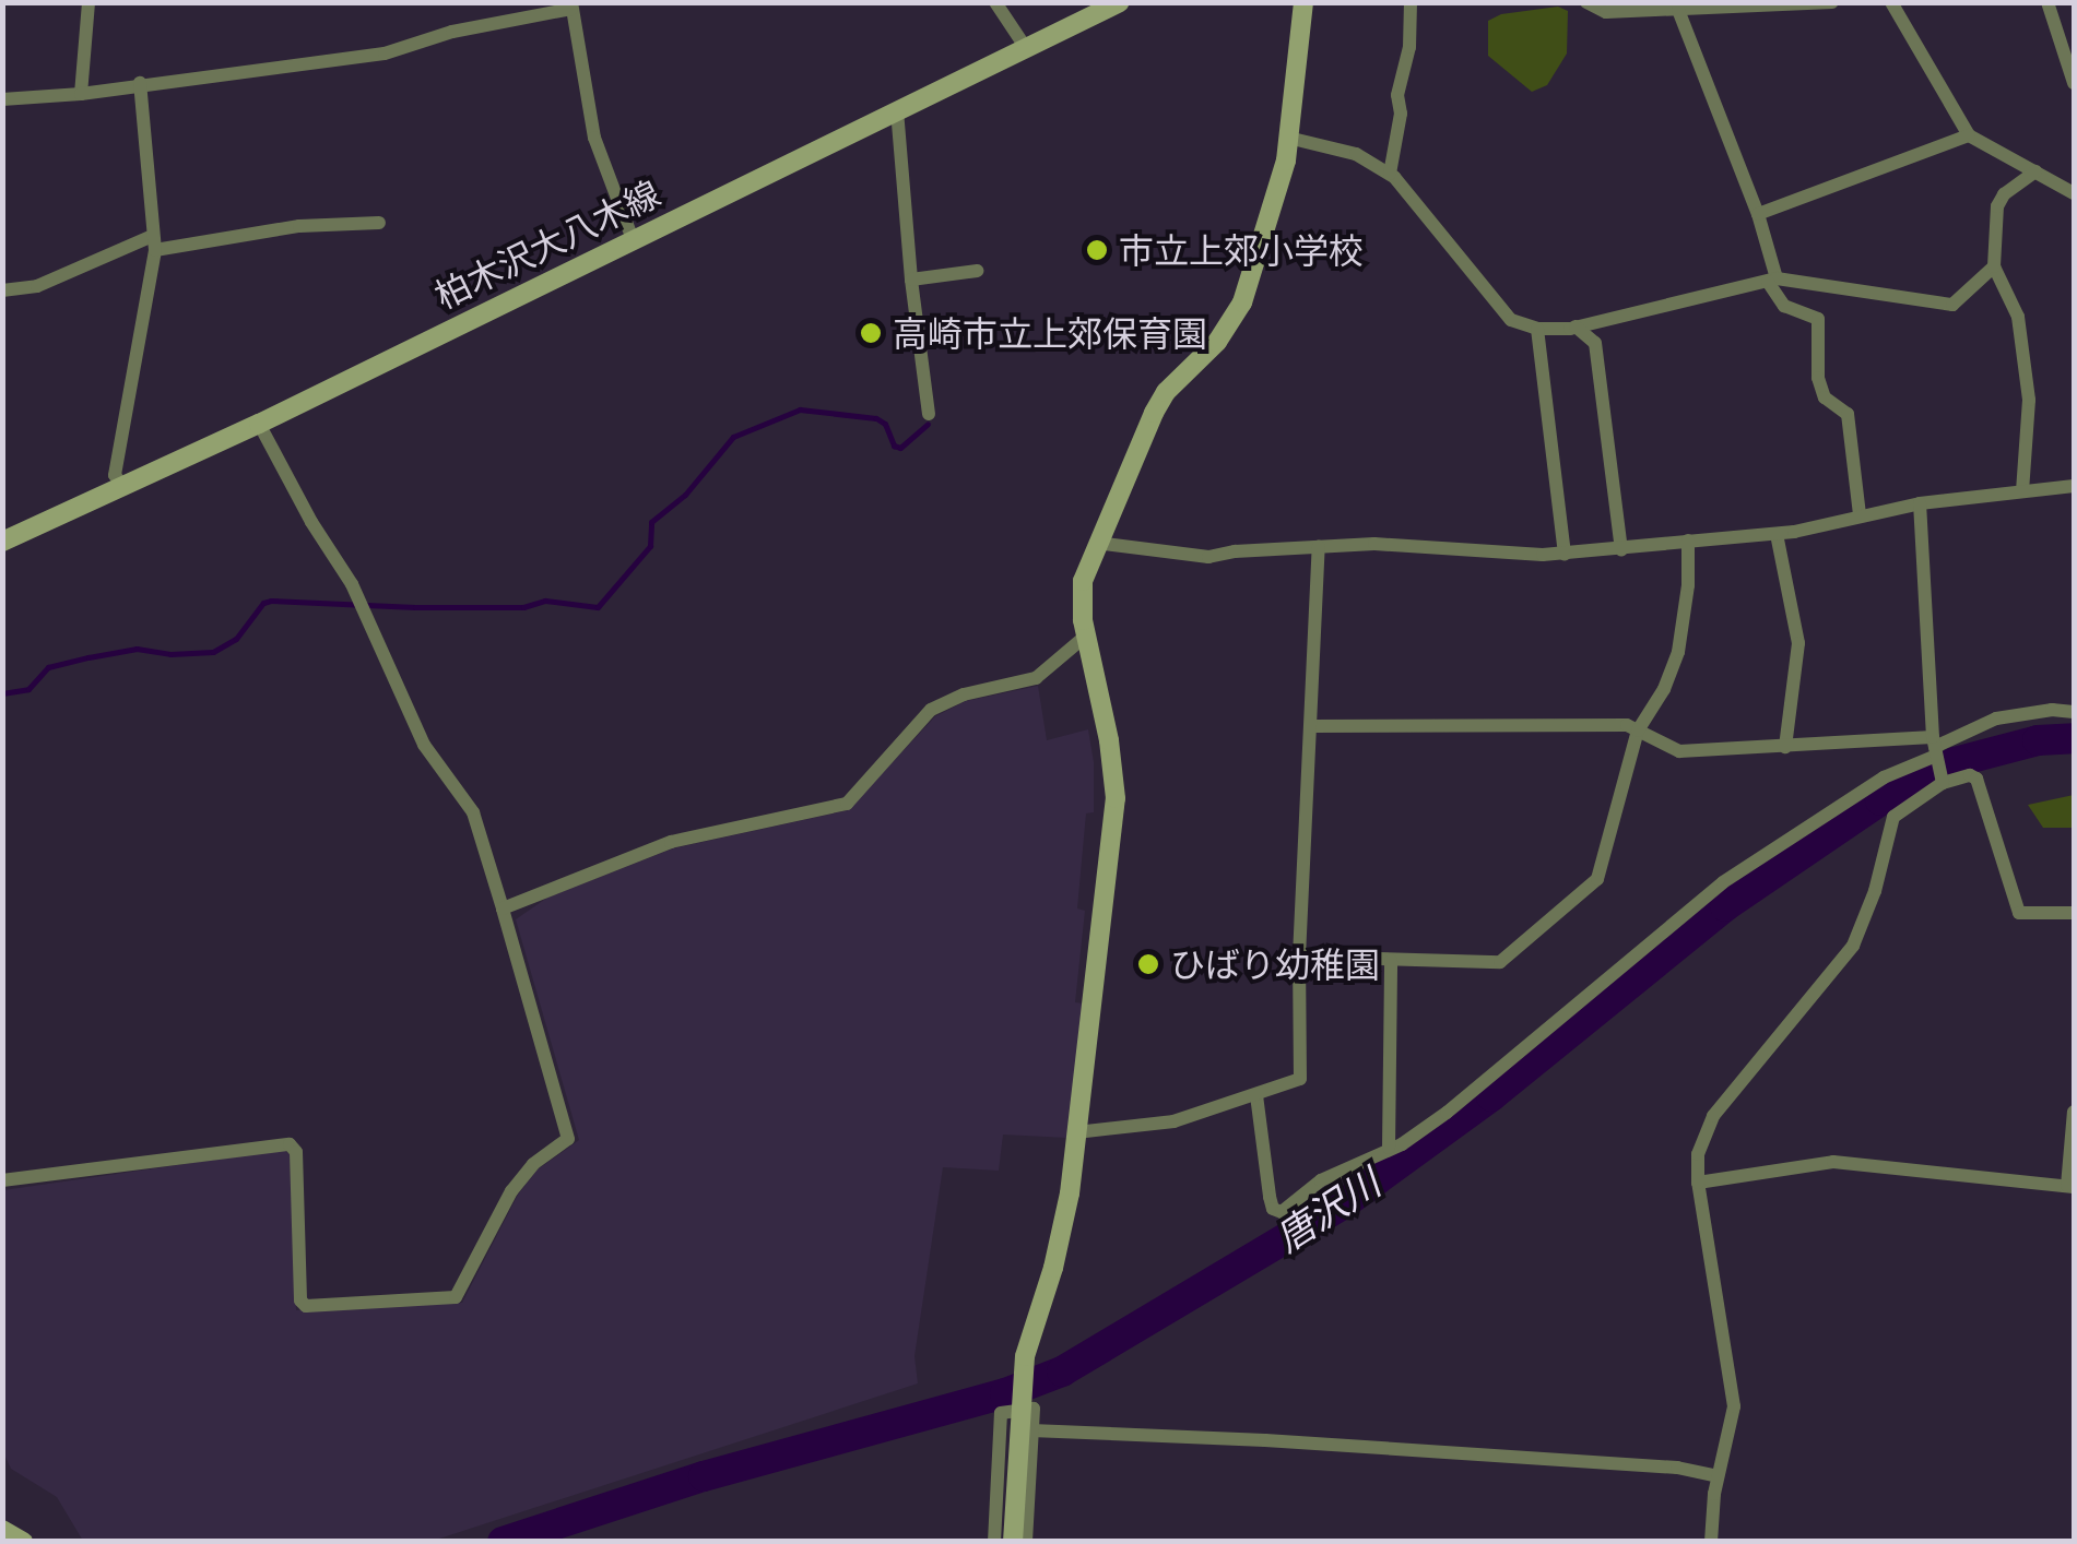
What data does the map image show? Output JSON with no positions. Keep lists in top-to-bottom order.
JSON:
{
  "streets": {
    "street": ["柏木沢大八木線"]
  },
  "water": ["唐沢川"],
  "places": ["市立上郊小学校", "高崎市立上郊保育園", "ひばり幼稚園"]
}
